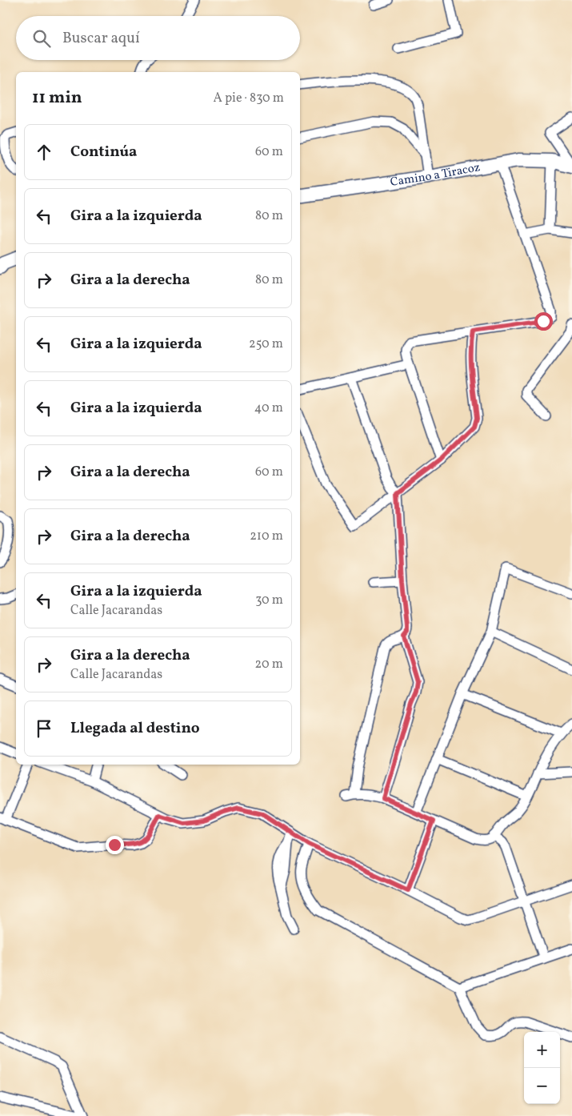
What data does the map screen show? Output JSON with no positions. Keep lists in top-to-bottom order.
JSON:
{
  "streets": {
    "street": ["Camino a Tiracoz"]
  },
  "page": {
    "search": "Buscar aquí",
    "heading": ["11 min", "A pie · 830 m"],
    "list": [
      ["Continúa", "60 m"],
      ["Gira a la izquierda", "80 m"],
      ["Gira a la derecha", "80 m"],
      ["Gira a la izquierda", "250 m"],
      ["Gira a la izquierda", "40 m"],
      ["Gira a la derecha", "60 m"],
      ["Gira a la derecha", "210 m"],
      ["Gira a la izquierda", "Calle Jacarandas", "30 m"],
      ["Gira a la derecha", "Calle Jacarandas", "20 m"],
      "Llegada al destino"
    ],
    "map_buttons": ["+", "−"]
  }
}
